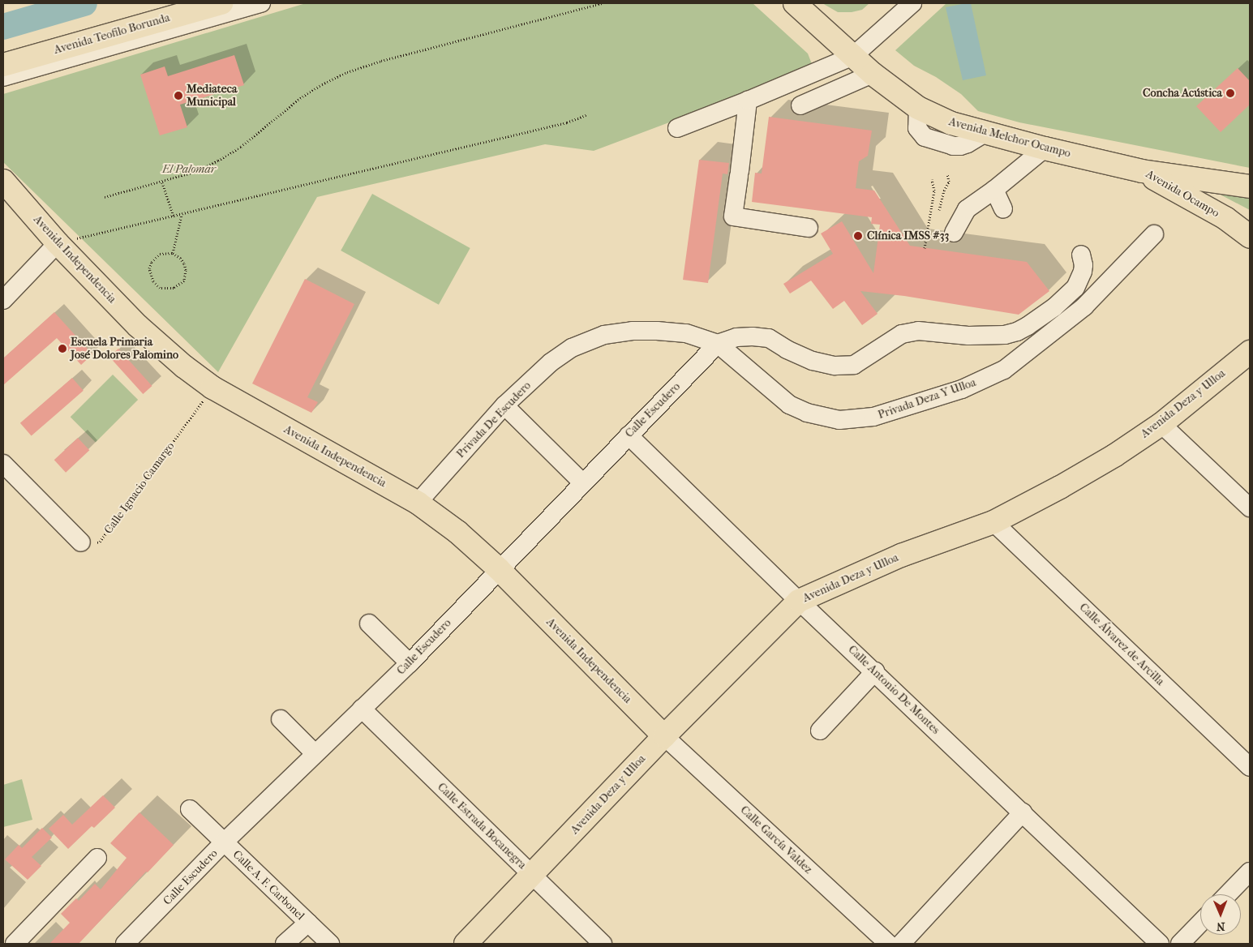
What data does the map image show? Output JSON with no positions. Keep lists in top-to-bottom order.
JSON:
{
  "streets": {
    "main road": [
      "Avenida Teofilo Borunda",
      "Avenida Melchor Ocampo",
      "Avenida Ocampo",
      "Avenida Independencia",
      "Avenida Deza y Ulloa"
    ],
    "street": [
      "Privada Deza Y Ulloa",
      "Calle Escudero",
      "Privada De Escudero",
      "Calle Álvarez de Arcilla",
      "Calle Antonio De Montes",
      "Calle Estrada Bocanegra",
      "Calle García Valdez",
      "Calle A. F. Carbonel"
    ],
    "path": ["Calle Ignacio Camargo"]
  },
  "crossings": [
    ["Avenida Melchor Ocampo", "Avenida Ocampo"],
    ["Avenida Independencia", "Avenida Deza y Ulloa"],
    ["Avenida Independencia", "Calle Escudero"],
    ["Avenida Independencia", "Privada De Escudero"],
    ["Avenida Independencia", "Calle Ignacio Camargo"],
    ["Avenida Independencia", "Calle García Valdez"],
    ["Privada Deza Y Ulloa", "Calle Escudero"],
    ["Privada Deza Y Ulloa", "Privada De Escudero"],
    ["Avenida Deza y Ulloa", "Calle Álvarez de Arcilla"],
    ["Avenida Deza y Ulloa", "Calle Antonio De Montes"],
    ["Avenida Deza y Ulloa", "Calle Estrada Bocanegra"],
    ["Avenida Deza y Ulloa", "Calle García Valdez"],
    ["Calle Escudero", "Privada De Escudero"],
    ["Calle Escudero", "Calle Antonio De Montes"],
    ["Calle Escudero", "Calle Estrada Bocanegra"],
    ["Calle Escudero", "Calle A. F. Carbonel"]
  ],
  "parks": ["El Palomar"],
  "places": [
    "Concha Acústica",
    "Mediateca Municipal",
    "Clínica IMSS #33",
    "Escuela Primaria José Dolores Palomino"
  ],
  "north": "bottom"
}
